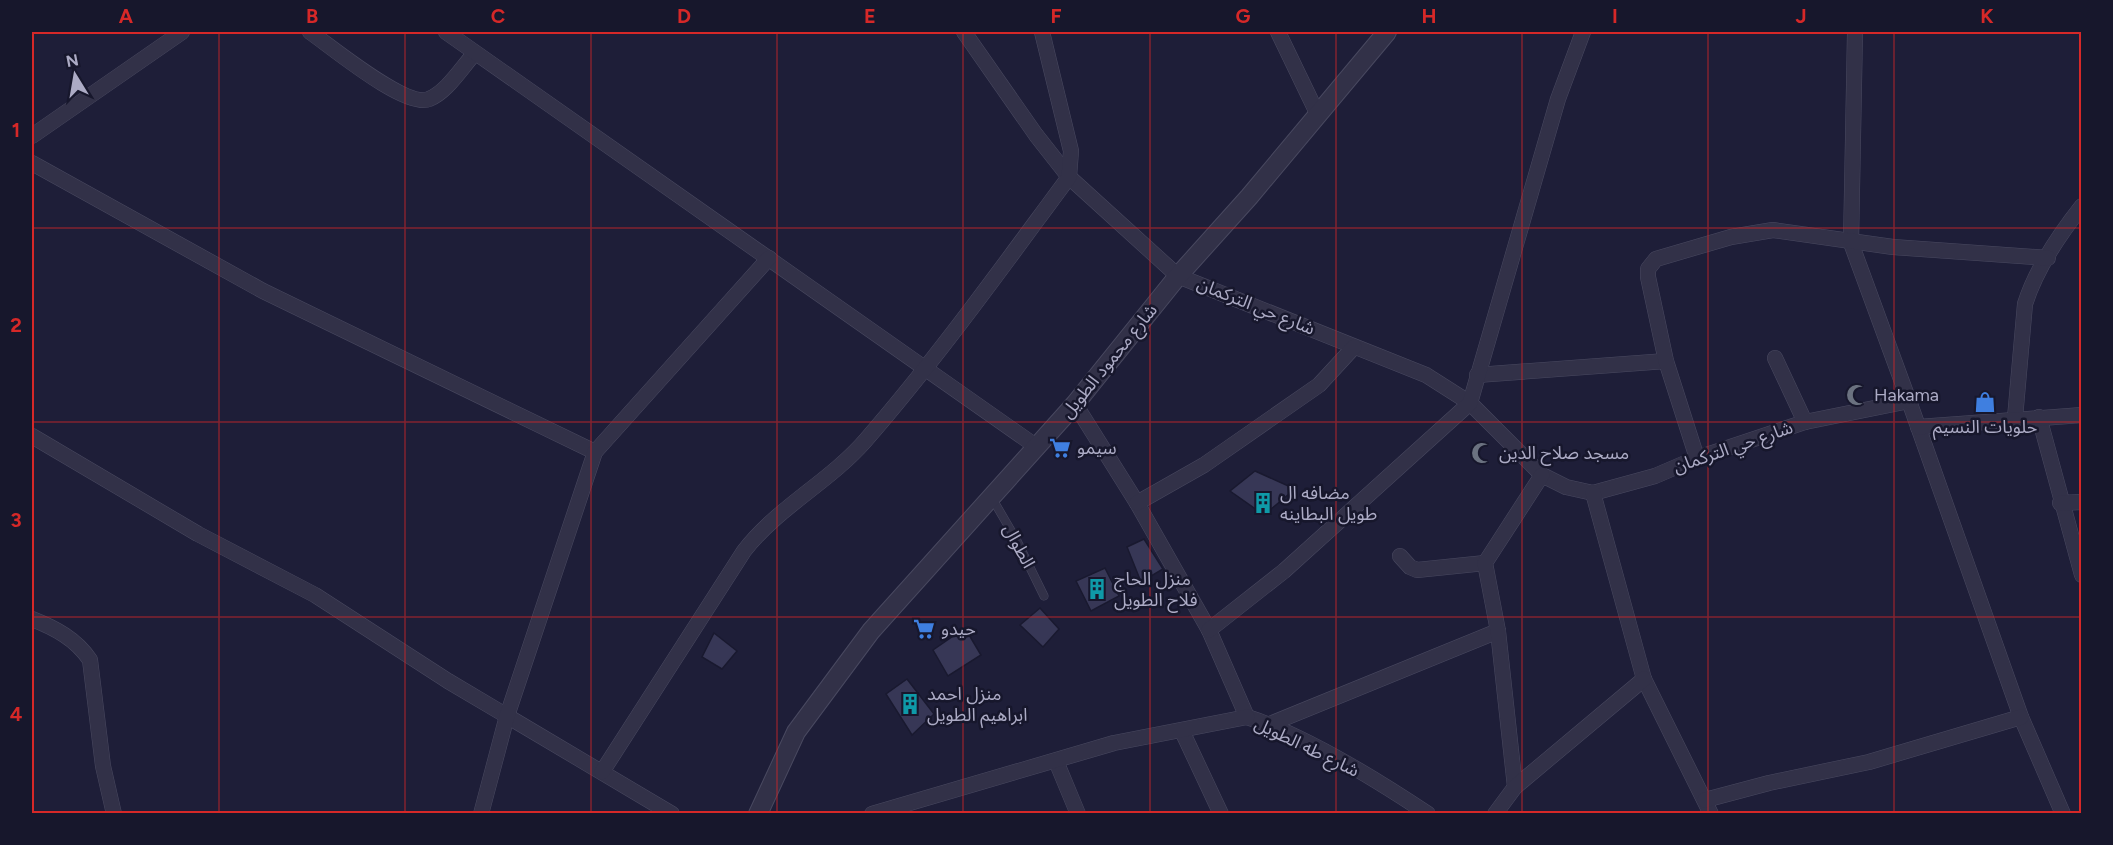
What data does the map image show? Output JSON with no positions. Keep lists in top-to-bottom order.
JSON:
{
  "streets": {
    "street": ["شارع حي التركمان", "شارع محمود الطويل", "شارع طه الطويل"],
    "lane": ["الطوال"]
  },
  "crossings": [
    ["شارع حي التركمان", "شارع محمود الطويل"],
    ["شارع محمود الطويل", "الطوال"],
    ["شارع محمود الطويل", "شارع طه الطويل"]
  ],
  "places": {
    "mosque": ["Hakama", "مسجد صلاح الدين"],
    "shop": ["حلويات النسيم"],
    "supermarket": ["سيمو", "حيدو"],
    "building": ["مضافه ال طويل البطاينه", "منزل الحاج فلاح الطويل", "منزل احمد ابراهيم الطويل"]
  },
  "north": "top",
  "grid": {
    "columns": [
      "A",
      "B",
      "C",
      "D",
      "E",
      "F",
      "G",
      "H",
      "I",
      "J",
      "K"
    ],
    "rows": [
      "1",
      "2",
      "3",
      "4"
    ]
  }
}
